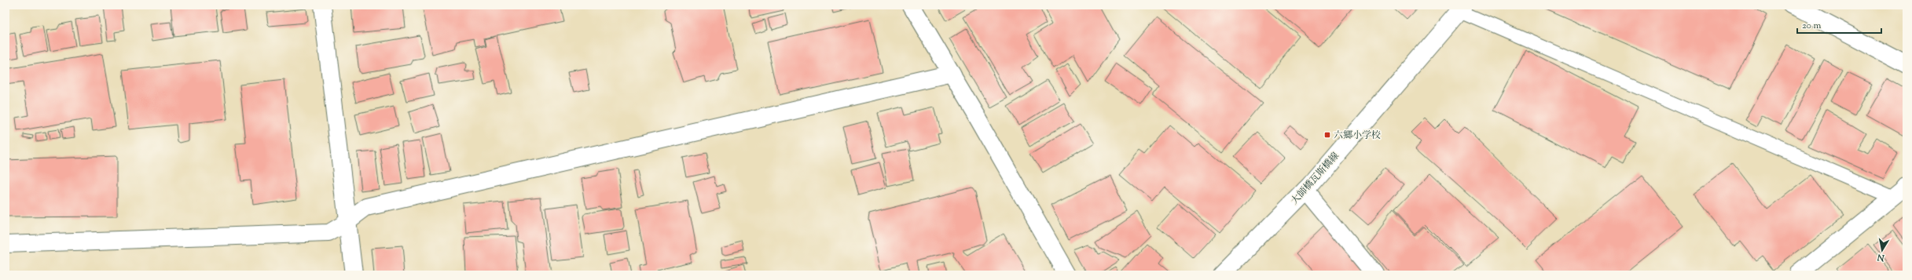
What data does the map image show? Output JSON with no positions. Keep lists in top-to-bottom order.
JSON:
{
  "streets": {
    "street": ["大師橋瓦斯橋線"]
  },
  "places": {
    "transit": ["六郷小学校"]
  },
  "scale_bar": "20 m",
  "north": "bottom"
}
